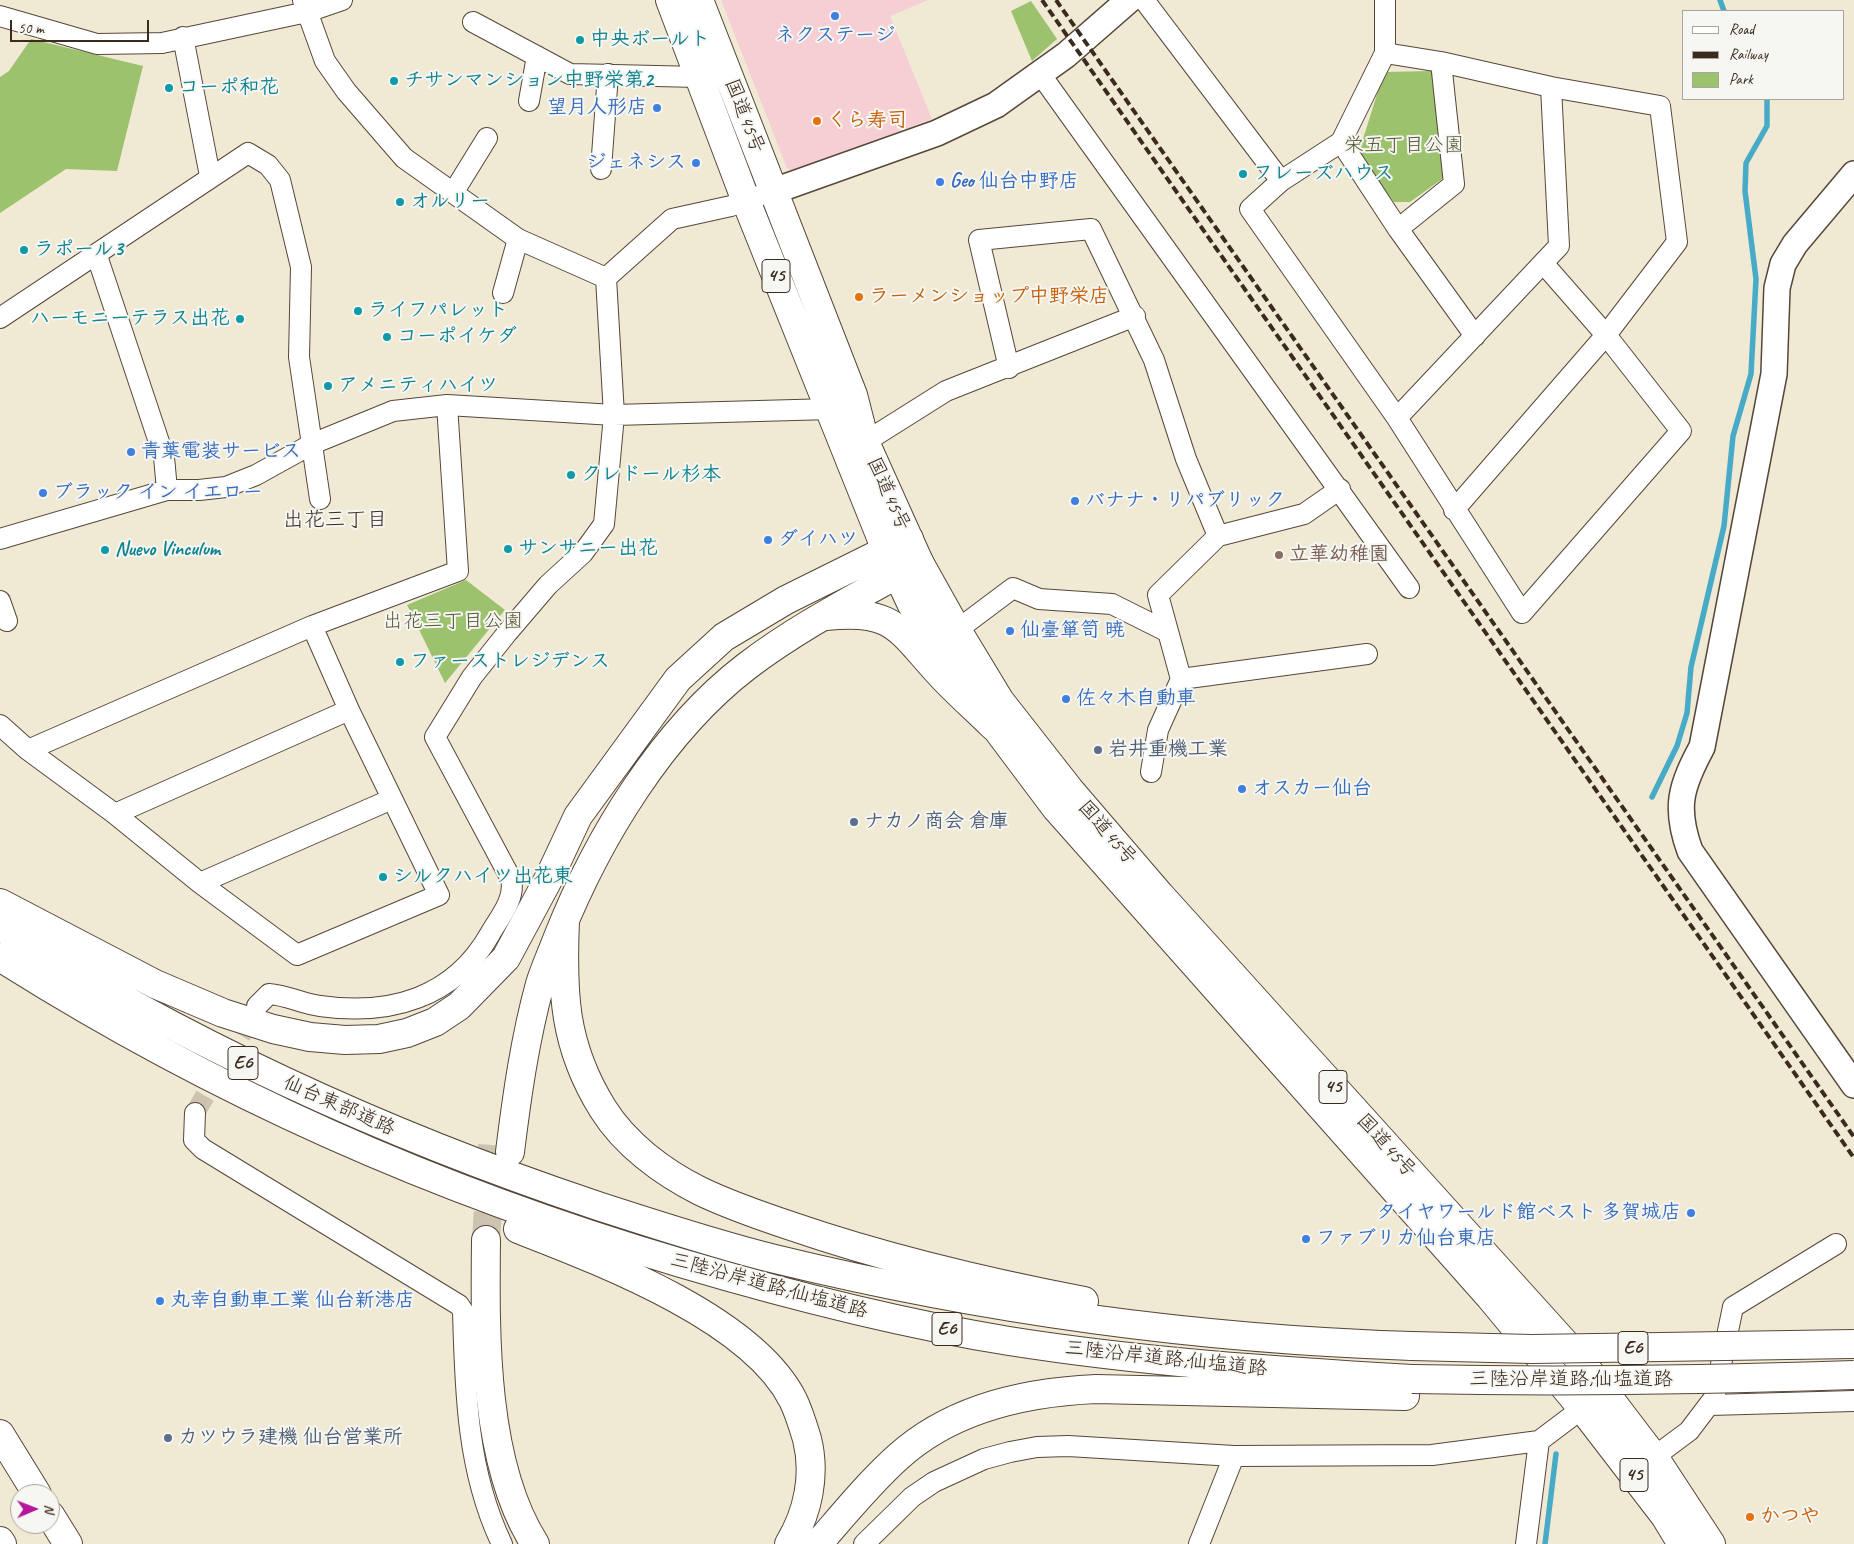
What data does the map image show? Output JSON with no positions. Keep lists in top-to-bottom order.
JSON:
{
  "streets": {
    "main road": [
      "国道45号",
      "45",
      "E6",
      "仙台東部道路",
      "三陸沿岸道路;仙塩道路"
    ]
  },
  "crossings": [
    ["仙台東部道路", "三陸沿岸道路;仙塩道路"]
  ],
  "districts": ["出花三丁目"],
  "parks": ["栄五丁目公園", "出花三丁目公園"],
  "places": [
    "ネクステージ",
    "中央ボールト",
    "チサンマンション中野栄第2",
    "コーポ和花",
    "望月人形店",
    "くら寿司",
    "ジェネシス",
    "フレーズハウス",
    "Geo 仙台中野店",
    "オルリー",
    "ラポール3",
    "ラーメンショップ中野栄店",
    "ライフパレット",
    "ハーモニーテラス出花",
    "コーポイケダ",
    "アメニティハイツ",
    "青葉電装サービス",
    "クレドール杉本",
    "ブラック イン イエロー",
    "バナナ・リパブリック",
    "ダイハツ",
    "サンサニー出花",
    "Nuevo Vinculum",
    "立華幼稚園",
    "仙臺箪笥 暁",
    "ファーストレジデンス",
    "佐々木自動車",
    "岩井重機工業",
    "オスカー仙台",
    "ナカノ商会 倉庫",
    "シルクハイツ出花東",
    "タイヤワールド館ベスト 多賀城店",
    "ファブリカ仙台東店",
    "丸幸自動車工業 仙台新港店",
    "カツウラ建機 仙台営業所",
    "かつや"
  ],
  "legend": ["Road", "Railway", "Park"],
  "scale_bar": "50 m",
  "north": "right"
}
